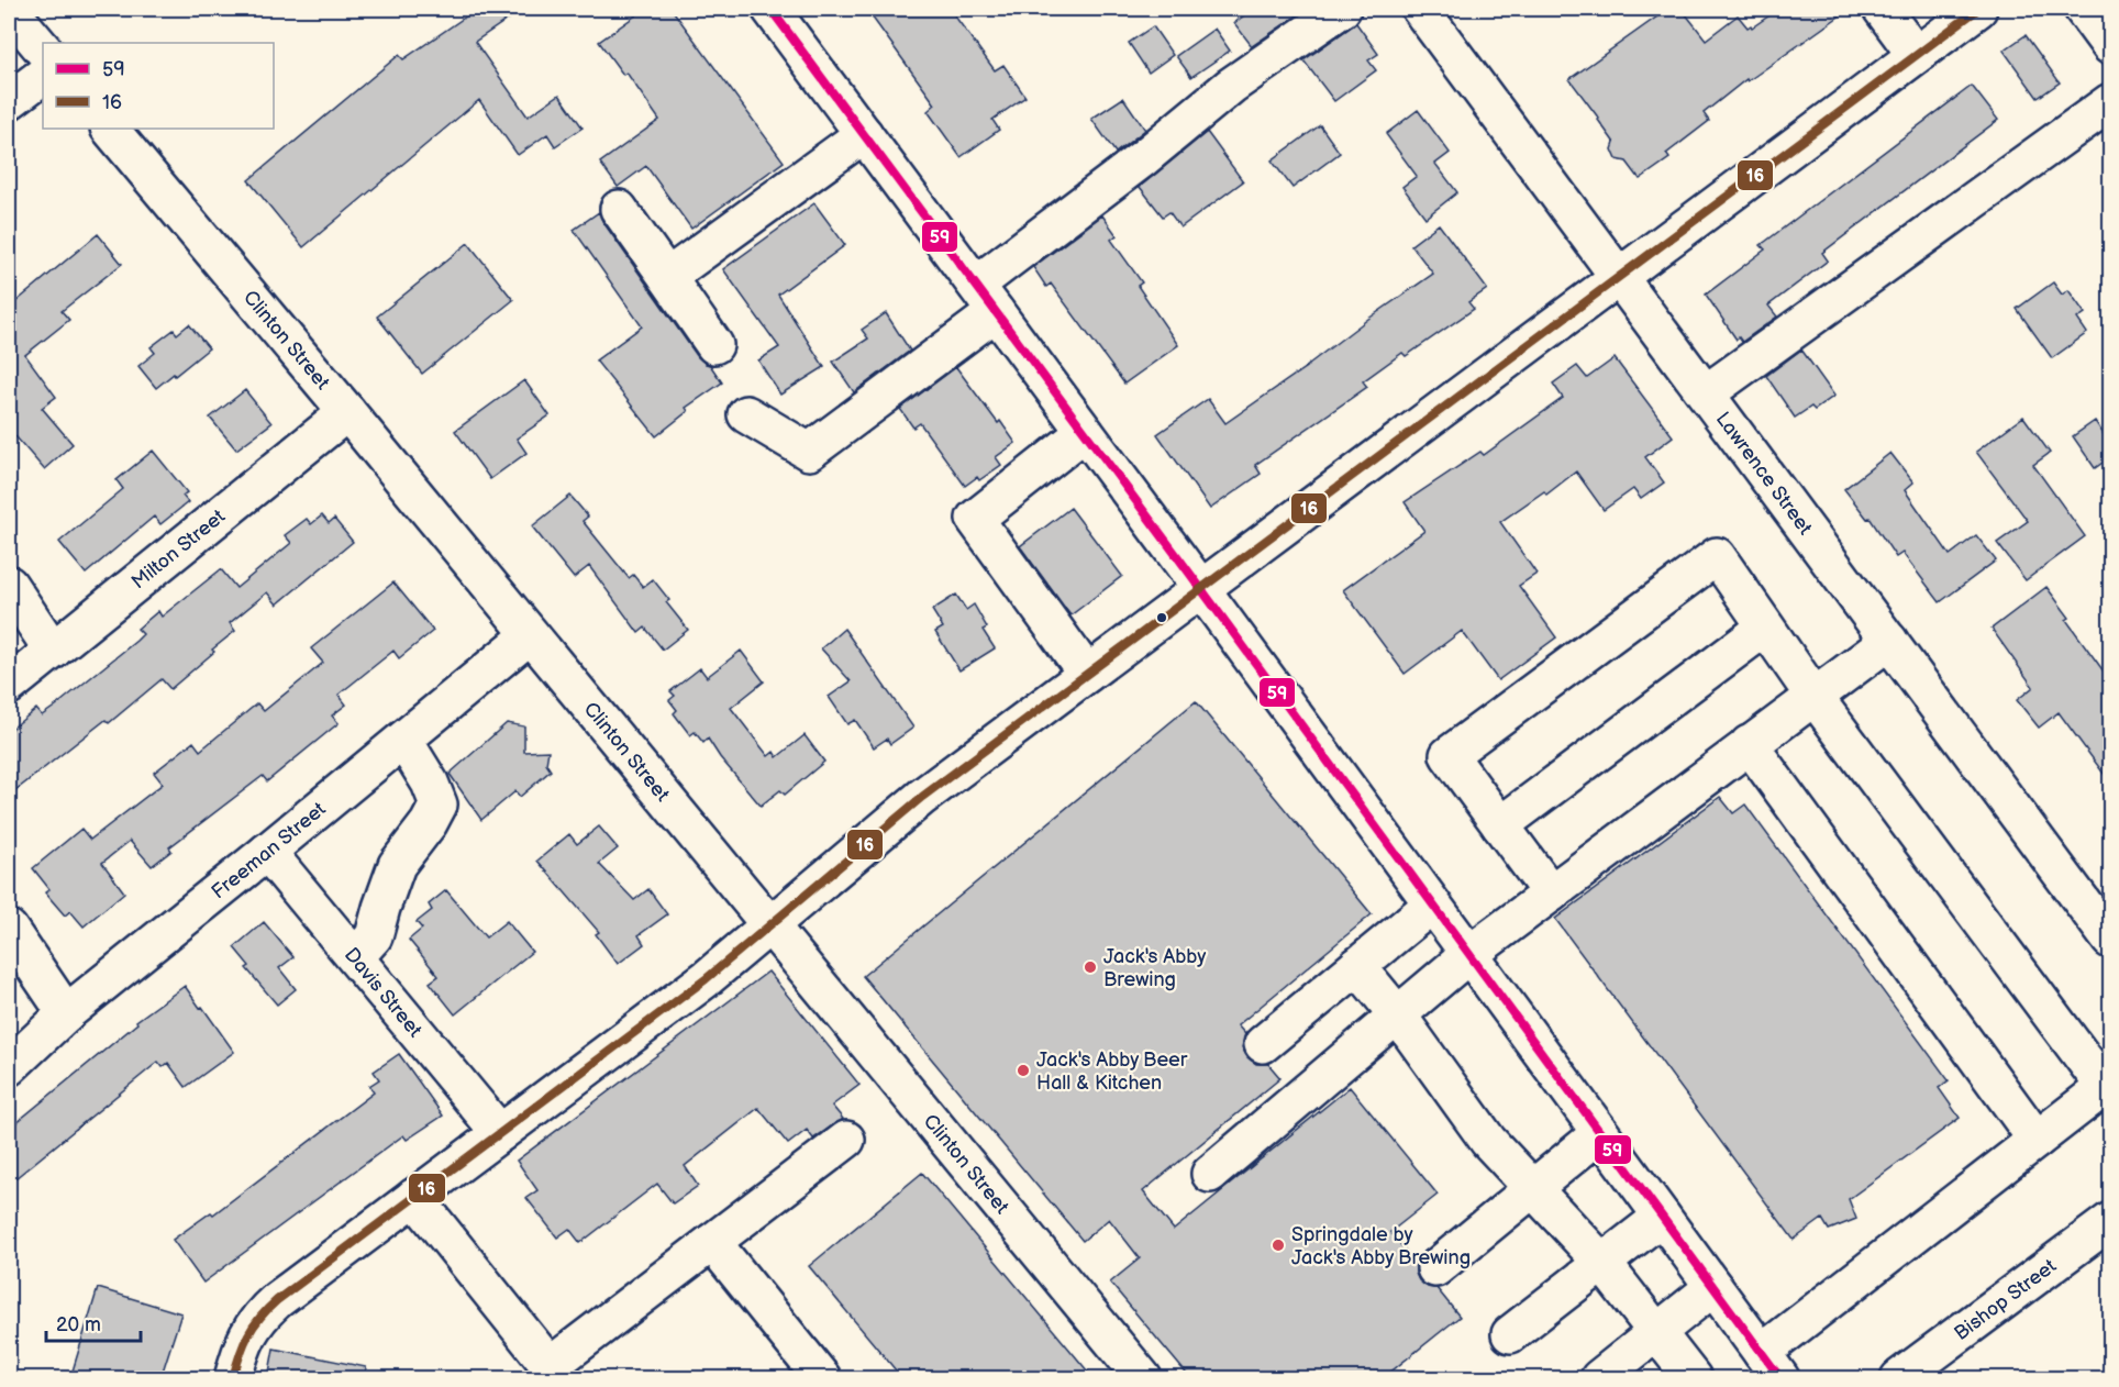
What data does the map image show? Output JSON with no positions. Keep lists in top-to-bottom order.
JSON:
{
  "streets": {
    "street": [
      "Clinton Street",
      "Lawrence Street",
      "Milton Street",
      "Freeman Street",
      "Davis Street",
      "Bishop Street"
    ]
  },
  "crossings": [
    ["Clinton Street", "Milton Street"],
    ["Clinton Street", "Freeman Street"],
    ["Freeman Street", "Davis Street"]
  ],
  "places": ["Jack's Abby Brewing", "Jack's Abby Beer Hall & Kitchen", "Springdale by Jack's Abby Brewing"],
  "lines": ["transit line 59", "transit line 16"],
  "legend": ["59", "16"],
  "scale_bar": "20 m"
}
